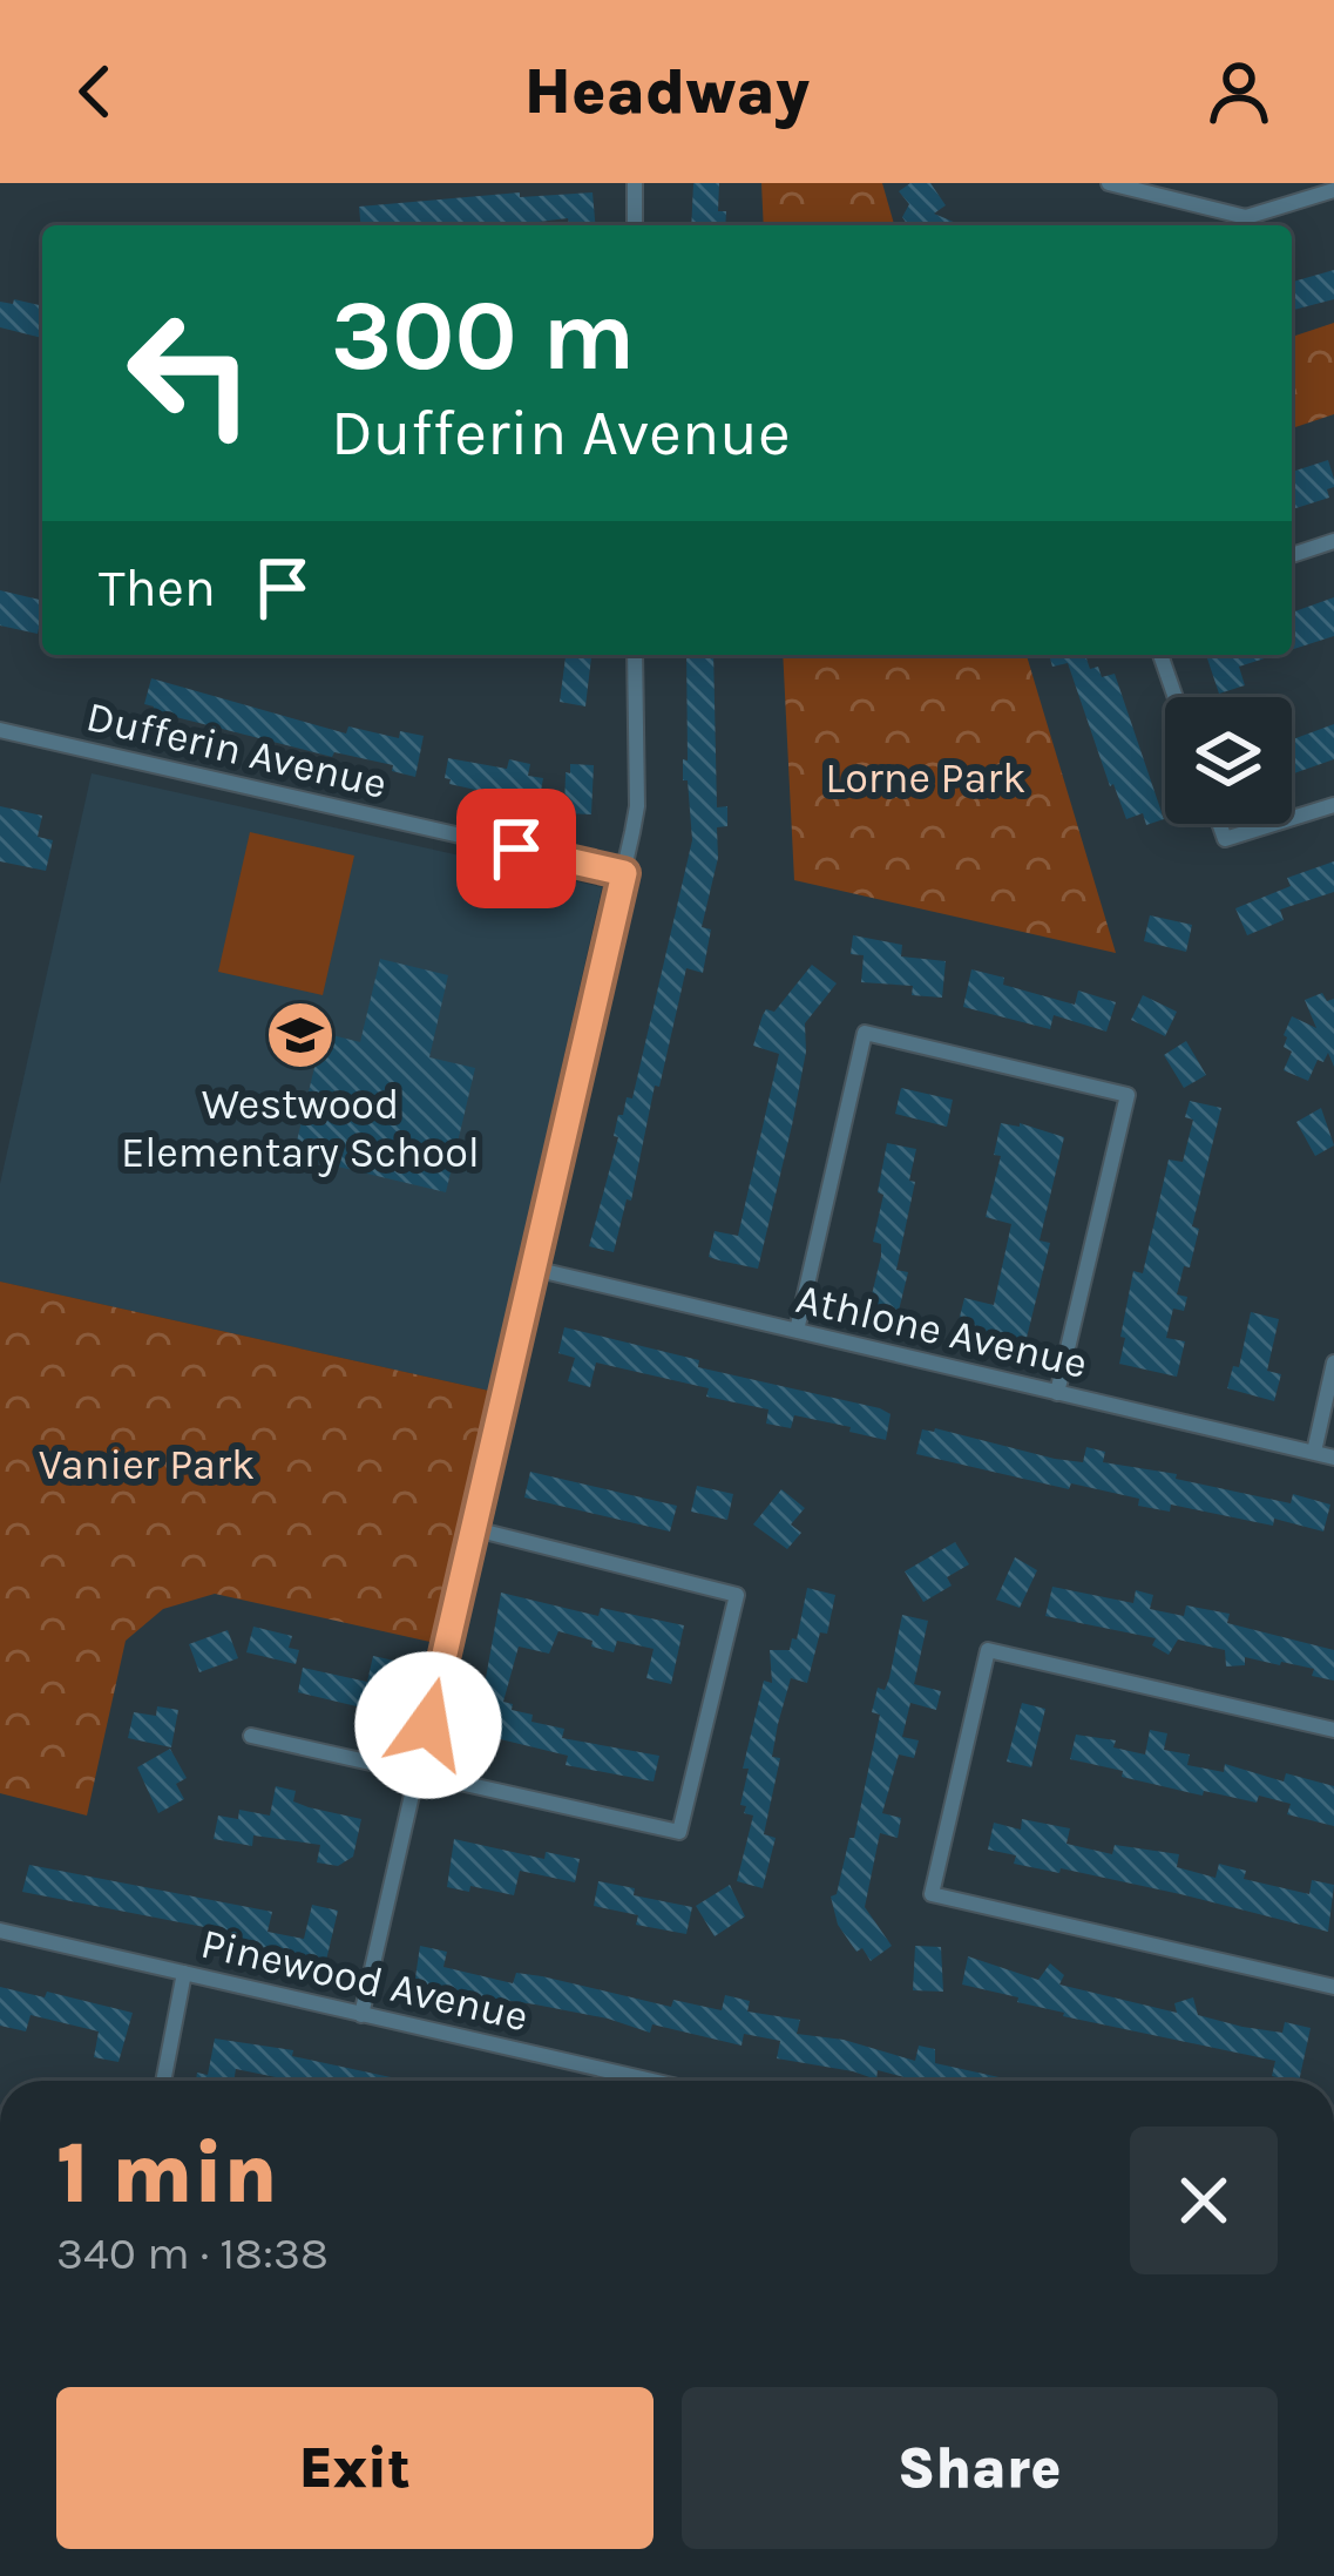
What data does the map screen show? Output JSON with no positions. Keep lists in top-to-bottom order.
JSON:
{
  "streets": {
    "street": ["Dufferin Avenue", "Athlone Avenue", "Pinewood Avenue"]
  },
  "parks": ["Lorne Park", "Vanier Park"],
  "places": {
    "school or university": ["Westwood Elementary School"]
  },
  "page": {
    "header": "Headway",
    "turn": ["300 m", "Dufferin Avenue"],
    "then": "Then",
    "heading": ["1 min", "340 m · 18:38"],
    "buttons": ["Exit", "Share"]
  }
}
